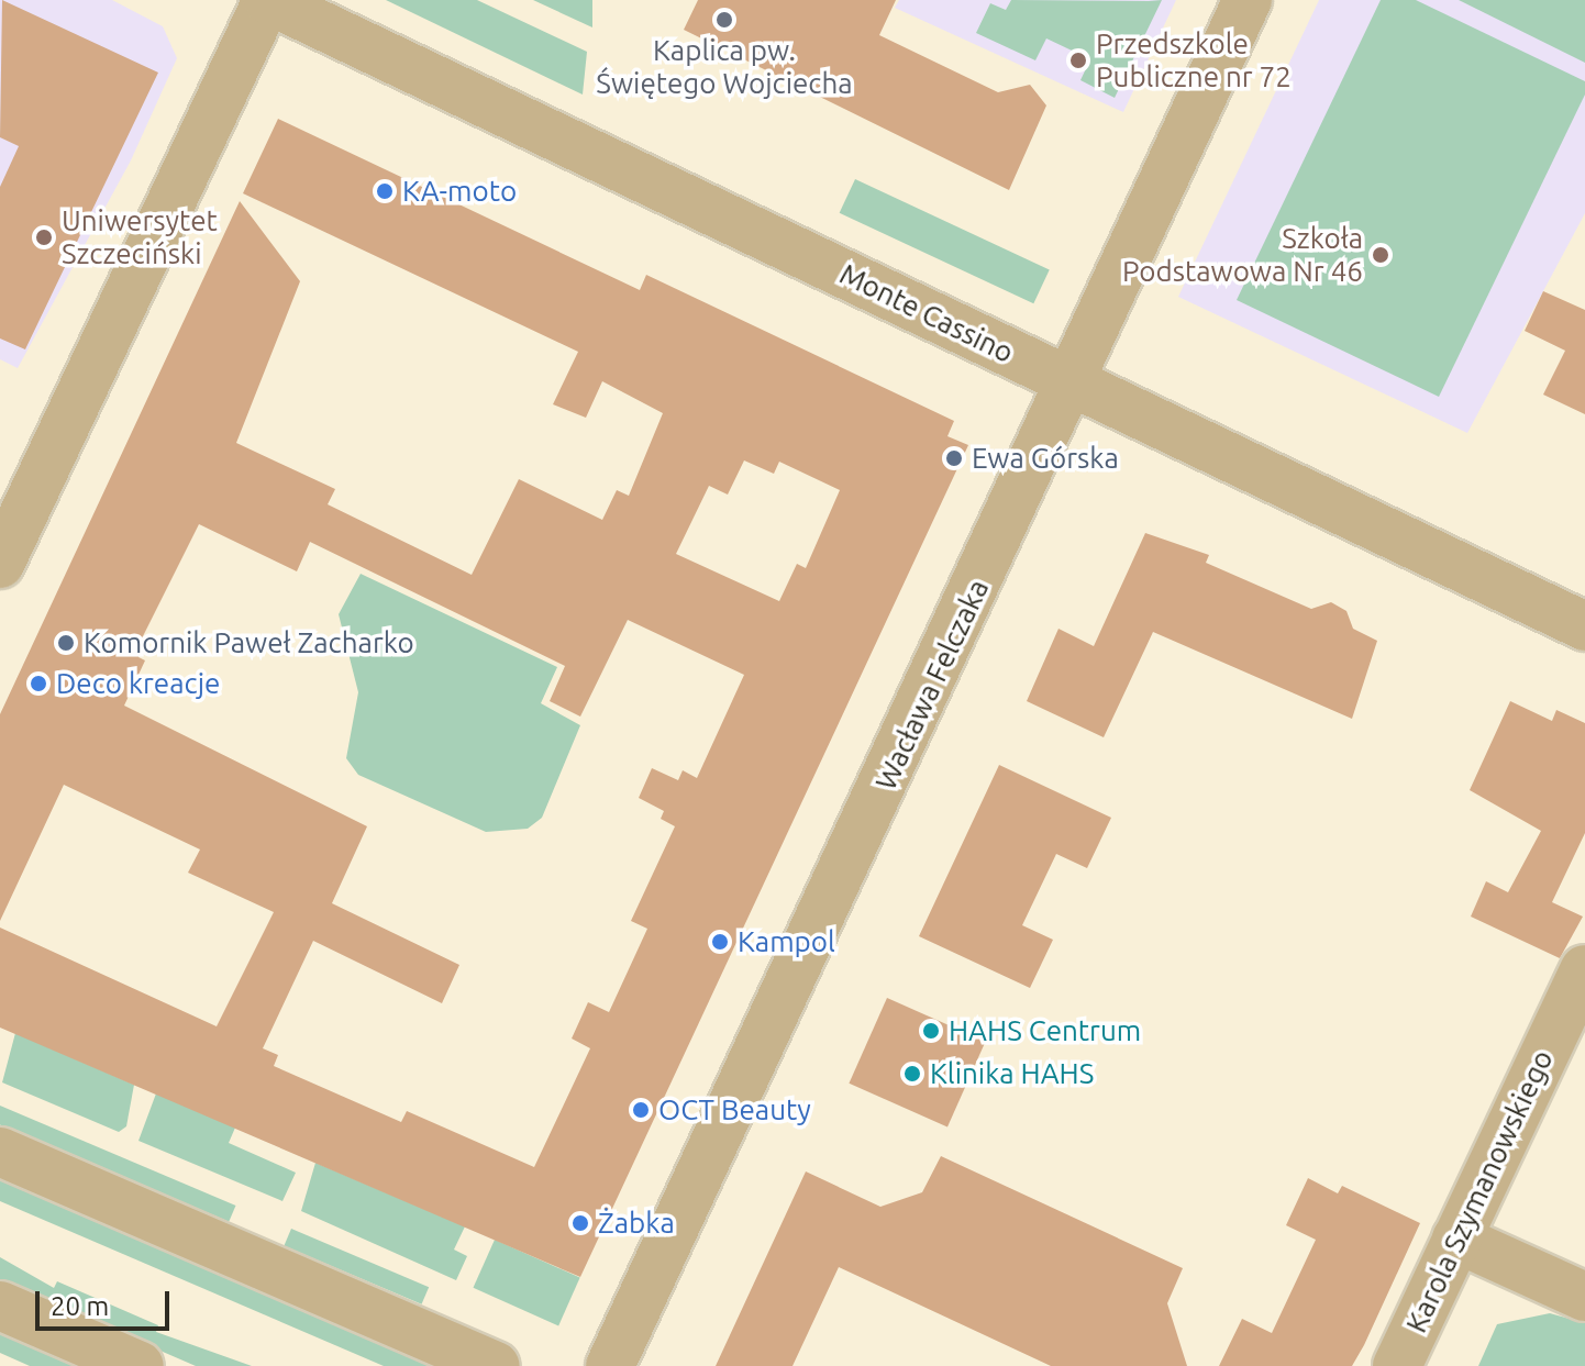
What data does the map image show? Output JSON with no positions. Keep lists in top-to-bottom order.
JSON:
{
  "streets": {
    "street": ["Monte Cassino", "Wacława Felczaka", "Karola Szymanowskiego"]
  },
  "crossings": [
    ["Monte Cassino", "Wacława Felczaka"]
  ],
  "places": [
    "Kaplica pw. Świętego Wojciecha",
    "Przedszkole Publiczne nr 72",
    "KA-moto",
    "Uniwersytet Szczeciński",
    "Szkoła Podstawowa Nr 46",
    "Ewa Górska",
    "Komornik Paweł Zacharko",
    "Deco kreacje",
    "Kampol",
    "HAHS Centrum",
    "Klinika HAHS",
    "OCT Beauty",
    "Żabka"
  ],
  "scale_bar": "20 m"
}
